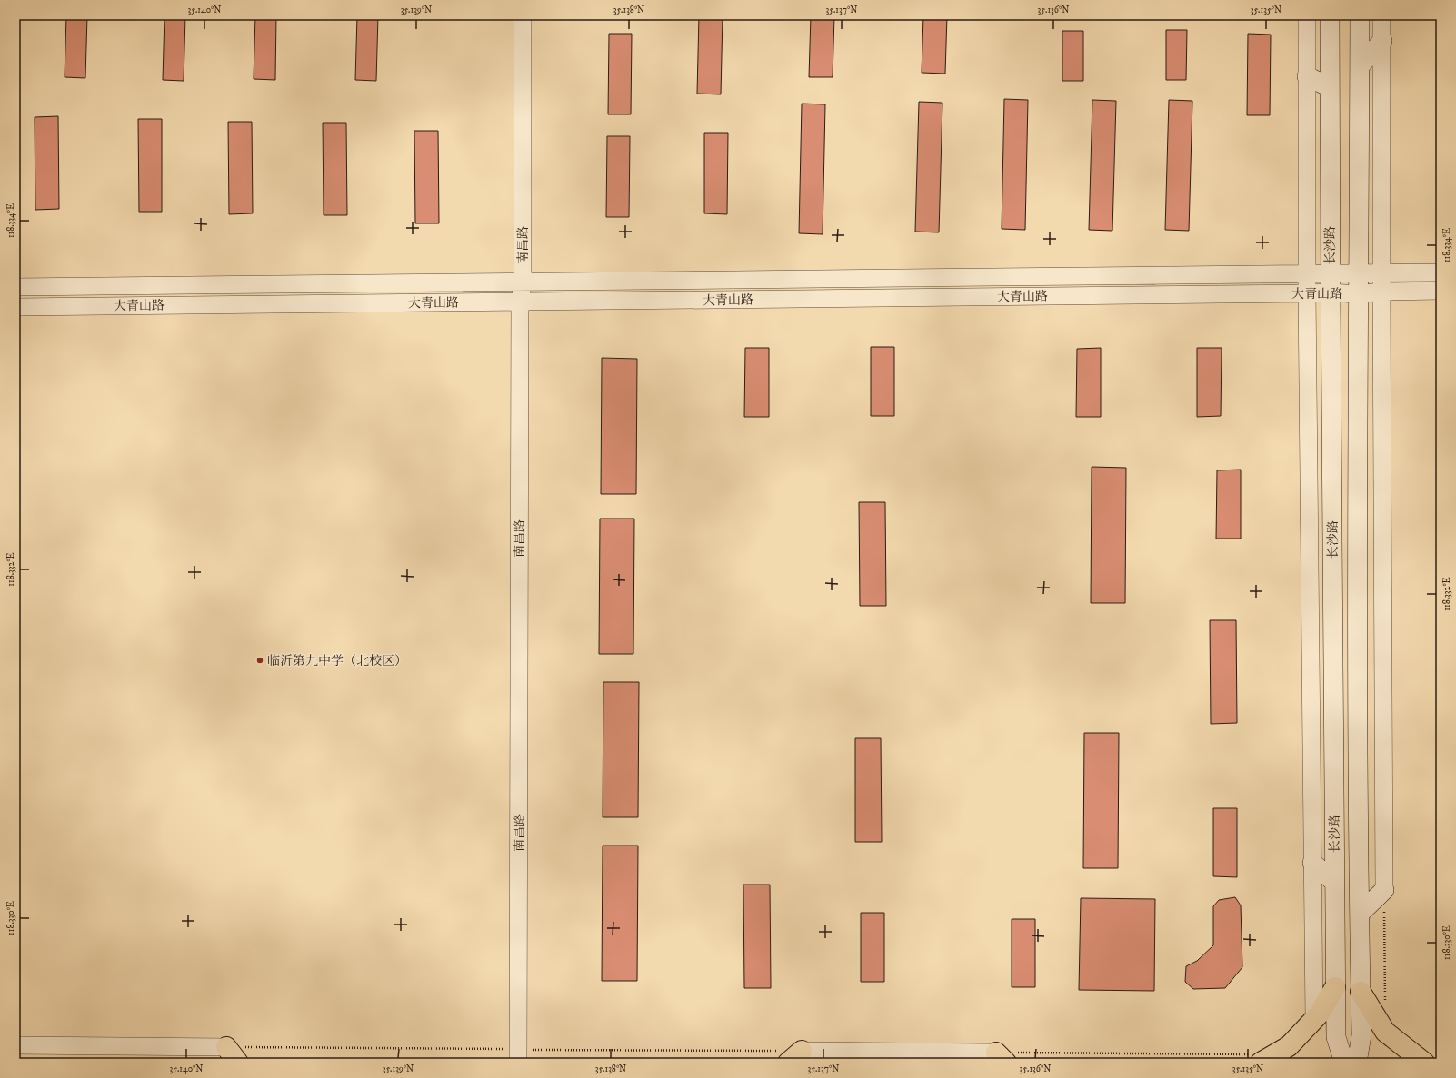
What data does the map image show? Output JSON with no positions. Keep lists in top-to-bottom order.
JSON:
{
  "streets": {
    "main road": ["长沙路"],
    "street": ["南昌路", "大青山路"]
  },
  "crossings": [
    ["南昌路", "大青山路"],
    ["长沙路", "大青山路"]
  ],
  "places": ["临沂第九中学（北校区）"],
  "coordinates": [
    "35.140°N",
    "35.139°N",
    "35.138°N",
    "35.137°N",
    "35.136°N",
    "35.135°N",
    "118.334°E",
    "118.332°E",
    "118.330°E"
  ]
}
